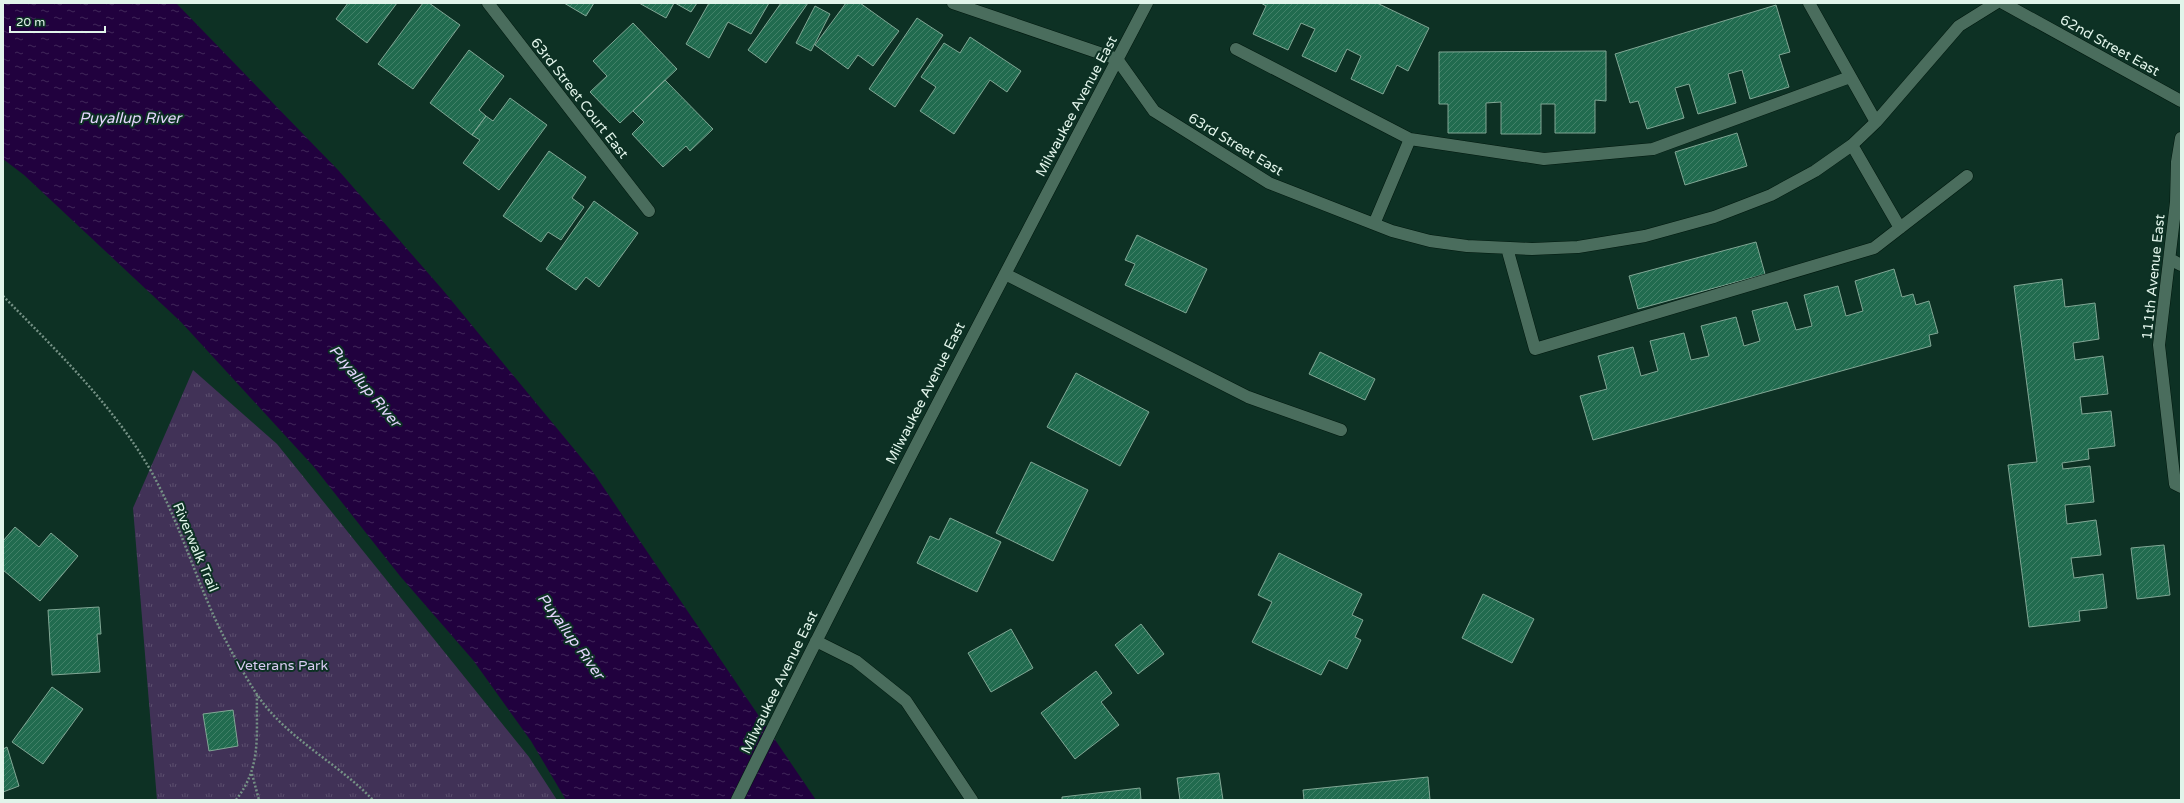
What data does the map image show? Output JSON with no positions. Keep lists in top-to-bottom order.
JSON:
{
  "streets": {
    "street": [
      "62nd Street East",
      "63rd Street Court East",
      "Milwaukee Avenue East",
      "63rd Street East",
      "111th Avenue East"
    ],
    "path": ["Riverwalk Trail"]
  },
  "crossings": [
    ["Milwaukee Avenue East", "63rd Street East"]
  ],
  "water": ["Puyallup River"],
  "parks": ["Veterans Park"],
  "scale_bar": "20 m"
}
